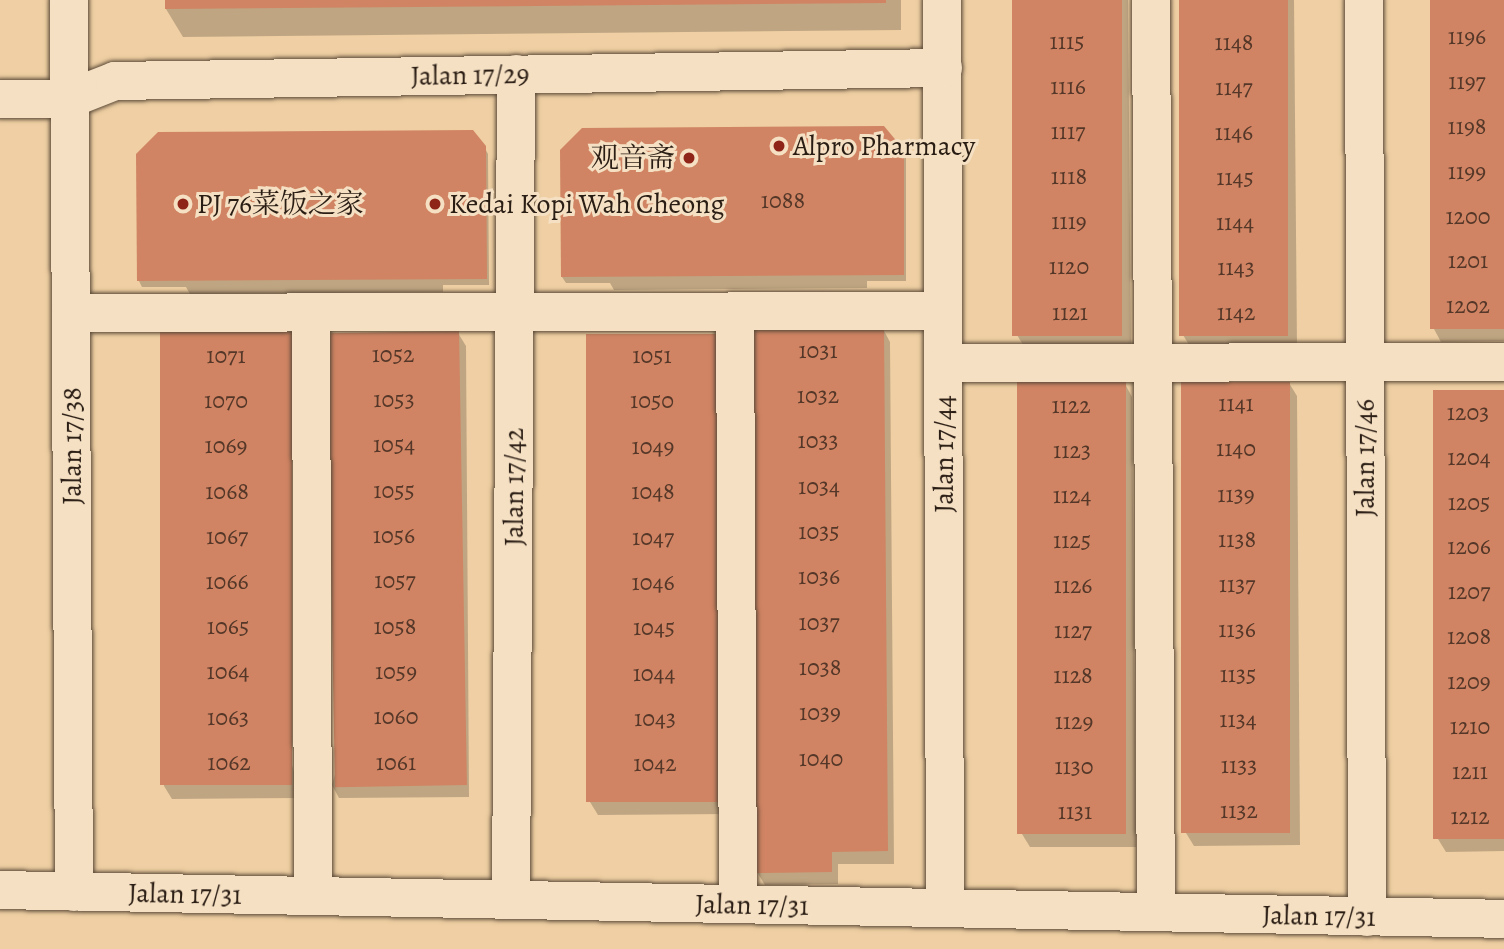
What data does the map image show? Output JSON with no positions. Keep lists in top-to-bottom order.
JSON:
{
  "streets": {
    "street": [
      "Jalan 17/29",
      "Jalan 17/38",
      "Jalan 17/44",
      "Jalan 17/46",
      "Jalan 17/42",
      "Jalan 17/31"
    ]
  },
  "crossings": [
    ["Jalan 17/29", "Jalan 17/38"],
    ["Jalan 17/29", "Jalan 17/44"],
    ["Jalan 17/29", "Jalan 17/42"],
    ["Jalan 17/38", "Jalan 17/31"],
    ["Jalan 17/44", "Jalan 17/31"],
    ["Jalan 17/46", "Jalan 17/31"],
    ["Jalan 17/42", "Jalan 17/31"]
  ],
  "places": [
    "Alpro Pharmacy",
    "观音斋",
    "PJ 76菜饭之家",
    "Kedai Kopi Wah Cheong"
  ],
  "house_numbers": [
    "1196",
    "1115",
    "1148",
    "1197",
    "1116",
    "1147",
    "1198",
    "1117",
    "1146",
    "1199",
    "1118",
    "1145",
    "1088",
    "1200",
    "1119",
    "1144",
    "1201",
    "1120",
    "1143",
    "1202",
    "1121",
    "1142",
    "1031",
    "1052",
    "1071",
    "1051",
    "1032",
    "1053",
    "1070",
    "1050",
    "1141",
    "1122",
    "1203",
    "1033",
    "1054",
    "1069",
    "1049",
    "1140",
    "1123",
    "1204",
    "1034",
    "1055",
    "1068",
    "1048",
    "1139",
    "1124",
    "1205",
    "1035",
    "1056",
    "1067",
    "1047",
    "1138",
    "1125",
    "1206",
    "1036",
    "1057",
    "1066",
    "1046",
    "1137",
    "1126",
    "1207",
    "1037",
    "1065",
    "1058",
    "1045",
    "1136",
    "1127",
    "1208",
    "1038",
    "1064",
    "1059",
    "1044",
    "1135",
    "1128",
    "1209",
    "1039",
    "1060",
    "1063",
    "1043",
    "1134",
    "1129",
    "1210",
    "1040",
    "1062",
    "1061",
    "1042",
    "1133",
    "1130",
    "1211",
    "1132",
    "1131",
    "1212"
  ]
}
